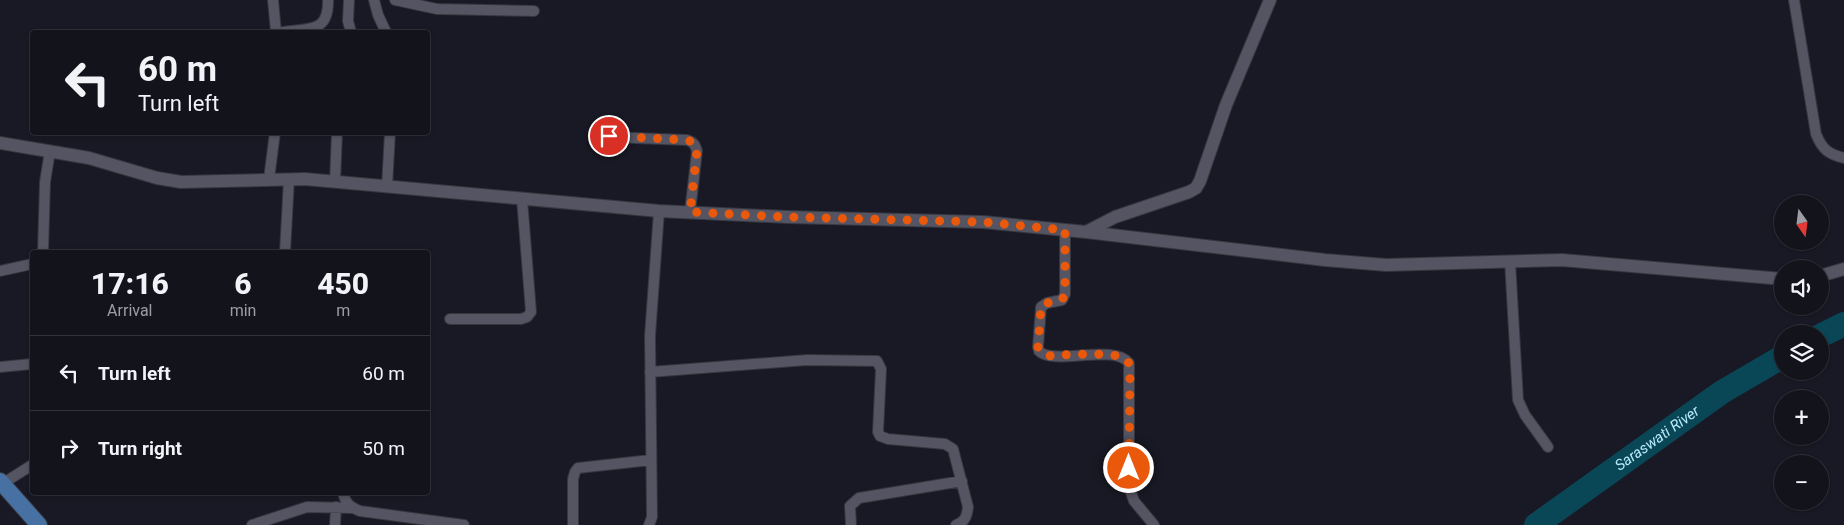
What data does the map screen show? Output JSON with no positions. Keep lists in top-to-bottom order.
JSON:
{
  "water": ["Saraswati River"],
  "north": "bottom",
  "page": {
    "turn": ["60 m", "Turn left"],
    "map_buttons": ["+", "−"],
    "eta": [
      "17:16",
      "Arrival",
      "6",
      "min",
      "450",
      "m"
    ],
    "list": [
      {
        "name": "Turn left",
        "value": "60 m"
      },
      {
        "name": "Turn right",
        "value": "50 m"
      }
    ]
  }
}
